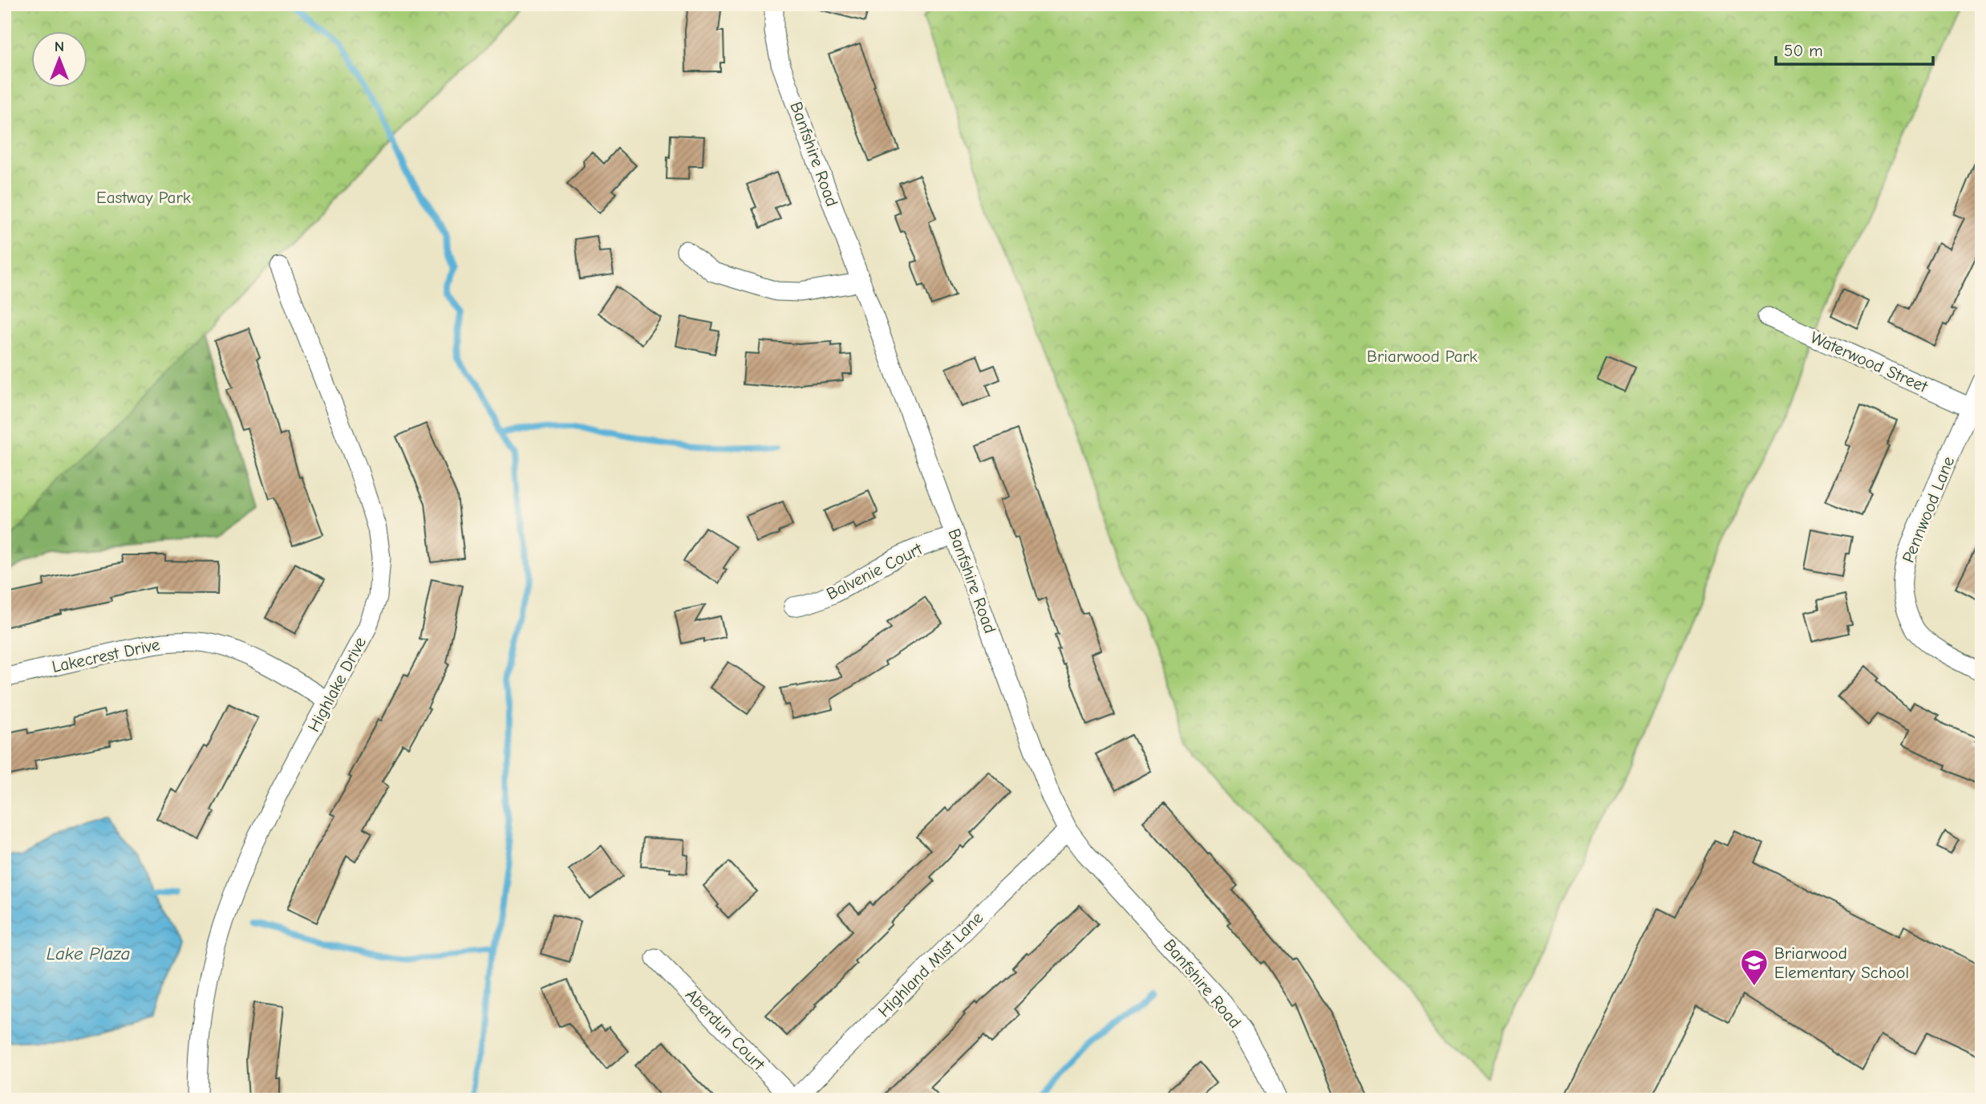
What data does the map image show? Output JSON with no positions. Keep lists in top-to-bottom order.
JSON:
{
  "streets": {
    "street": [
      "Banfshire Road",
      "Waterwood Street",
      "Pennwood Lane",
      "Balvenie Court",
      "Lakecrest Drive",
      "Highlake Drive",
      "Highland Mist Lane",
      "Aberdun Court"
    ]
  },
  "crossings": [
    ["Banfshire Road", "Balvenie Court"],
    ["Banfshire Road", "Highland Mist Lane"],
    ["Waterwood Street", "Pennwood Lane"],
    ["Lakecrest Drive", "Highlake Drive"],
    ["Highland Mist Lane", "Aberdun Court"]
  ],
  "water": ["Lake Plaza"],
  "parks": ["Eastway Park", "Briarwood Park"],
  "places": {
    "school or university": ["Briarwood Elementary School"]
  },
  "scale_bar": "50 m",
  "north": "top"
}
